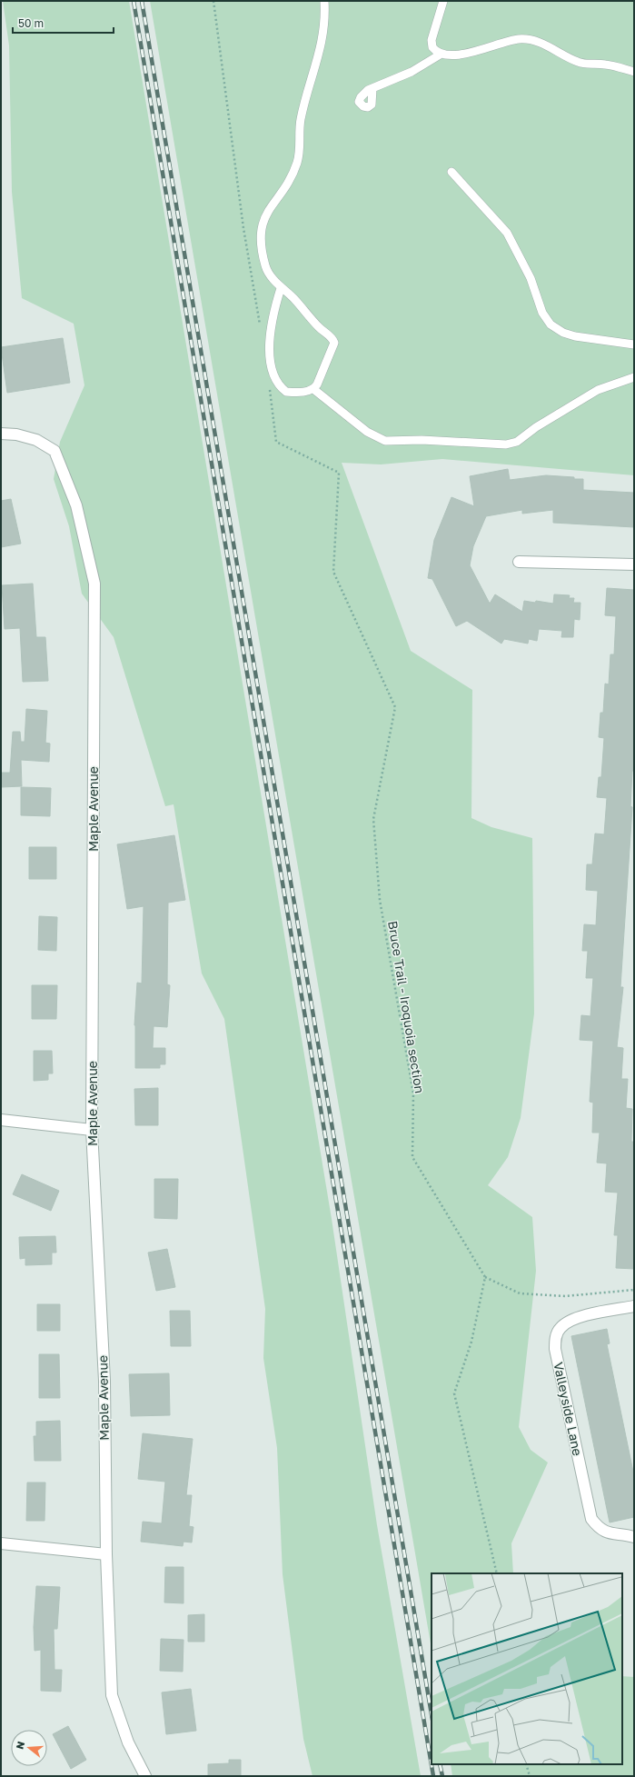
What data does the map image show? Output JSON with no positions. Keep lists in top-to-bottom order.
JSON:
{
  "streets": {
    "street": ["Maple Avenue", "Valleyside Lane"],
    "path": ["Bruce Trail - Iroquoia section"]
  },
  "scale_bar": "50 m",
  "north": "left"
}
